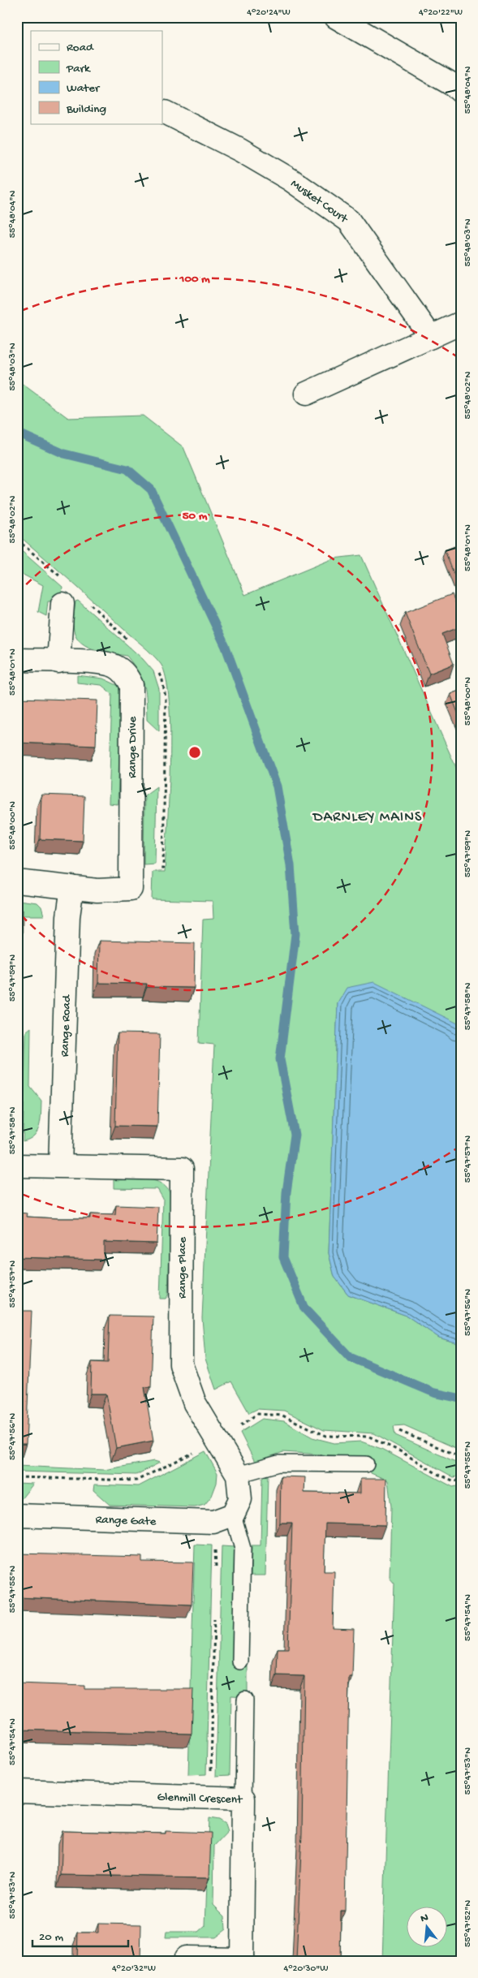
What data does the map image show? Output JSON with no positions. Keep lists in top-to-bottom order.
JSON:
{
  "streets": {
    "street": [
      "Musket Court",
      "Range Drive",
      "Range Road",
      "Range Place",
      "Range Gate",
      "Glenmill Crescent"
    ]
  },
  "crossings": [
    ["Range Drive", "Range Road"],
    ["Range Road", "Range Place"],
    ["Range Place", "Range Gate"]
  ],
  "districts": ["DARNLEY MAINS"],
  "legend": [
    "Road",
    "Park",
    "Water",
    "Building"
  ],
  "scale_bar": "20 m",
  "north": "top",
  "coordinates": [
    "4°20'24\"W",
    "4°20'22\"W",
    "55°48'04\"N",
    "55°48'03\"N",
    "55°48'02\"N",
    "55°48'01\"N",
    "55°48'00\"N",
    "55°47'59\"N",
    "55°47'58\"N",
    "55°47'57\"N",
    "55°47'56\"N",
    "55°47'55\"N",
    "55°47'54\"N",
    "55°47'53\"N",
    "55°47'52\"N",
    "4°20'32\"W",
    "4°20'30\"W"
  ],
  "rings": ["100 m", "50 m"]
}
